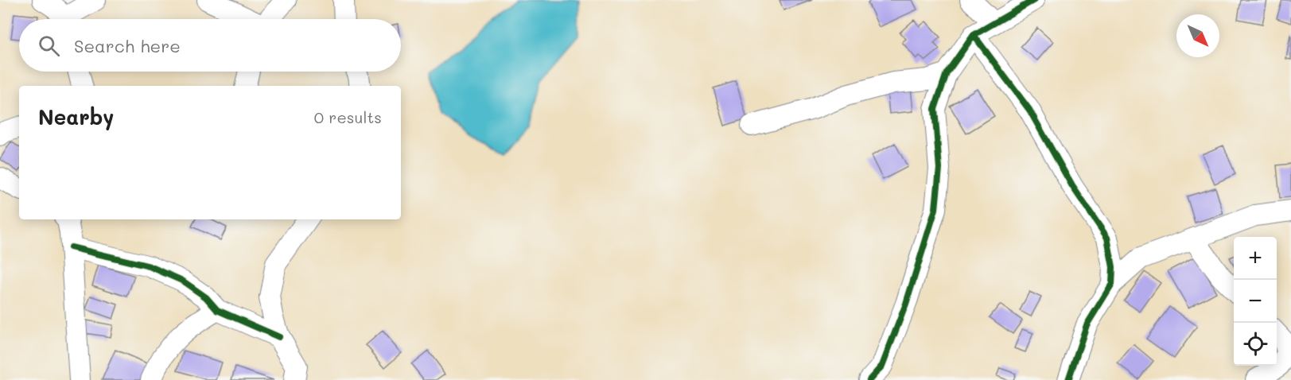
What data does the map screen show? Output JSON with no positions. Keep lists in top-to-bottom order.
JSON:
{
  "north": "bottom right",
  "page": {
    "search": "Search here",
    "heading": ["Nearby", "0 results"],
    "map_buttons": ["+", "−"]
  }
}
